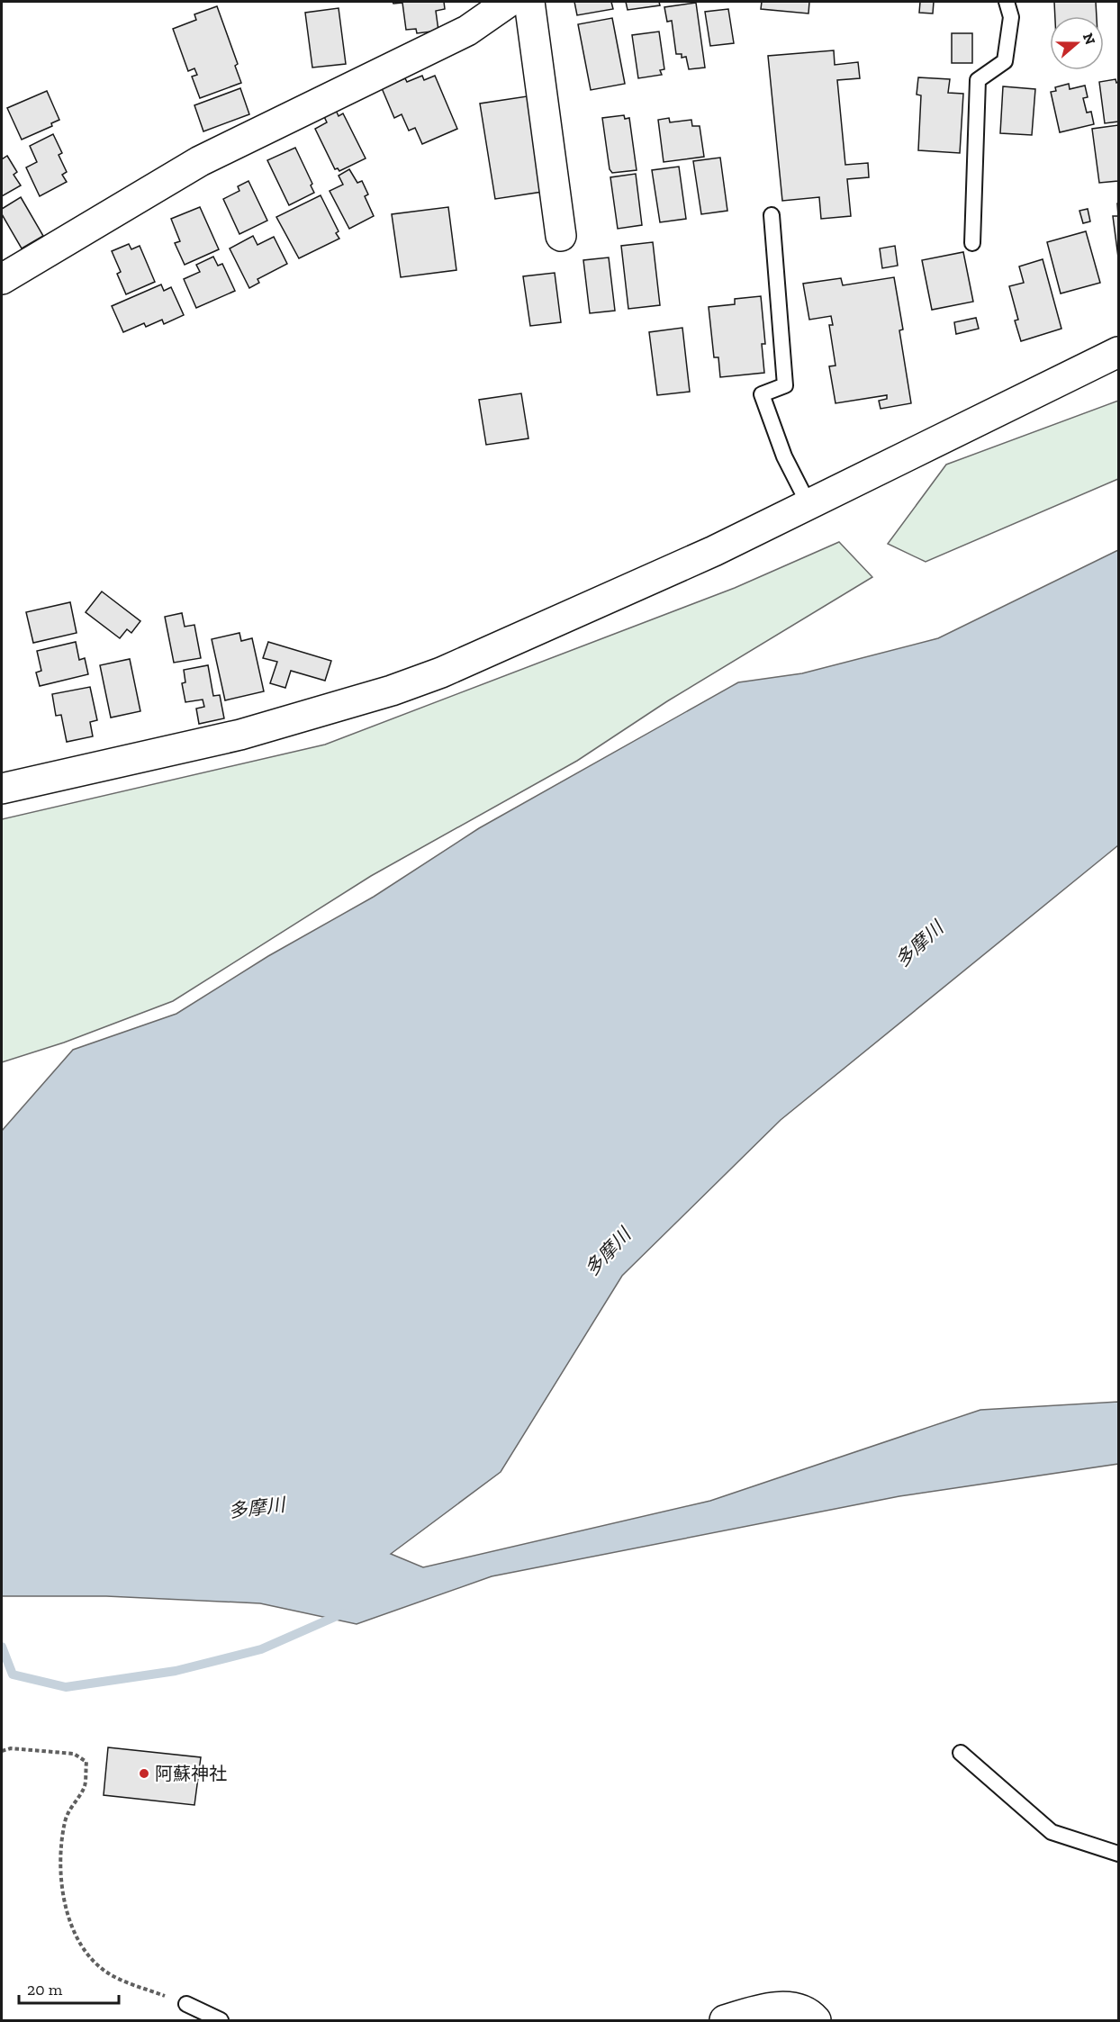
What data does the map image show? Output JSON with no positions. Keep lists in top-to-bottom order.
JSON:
{
  "water": ["多摩川"],
  "places": ["阿蘇神社"],
  "scale_bar": "20 m",
  "north": "right"
}
